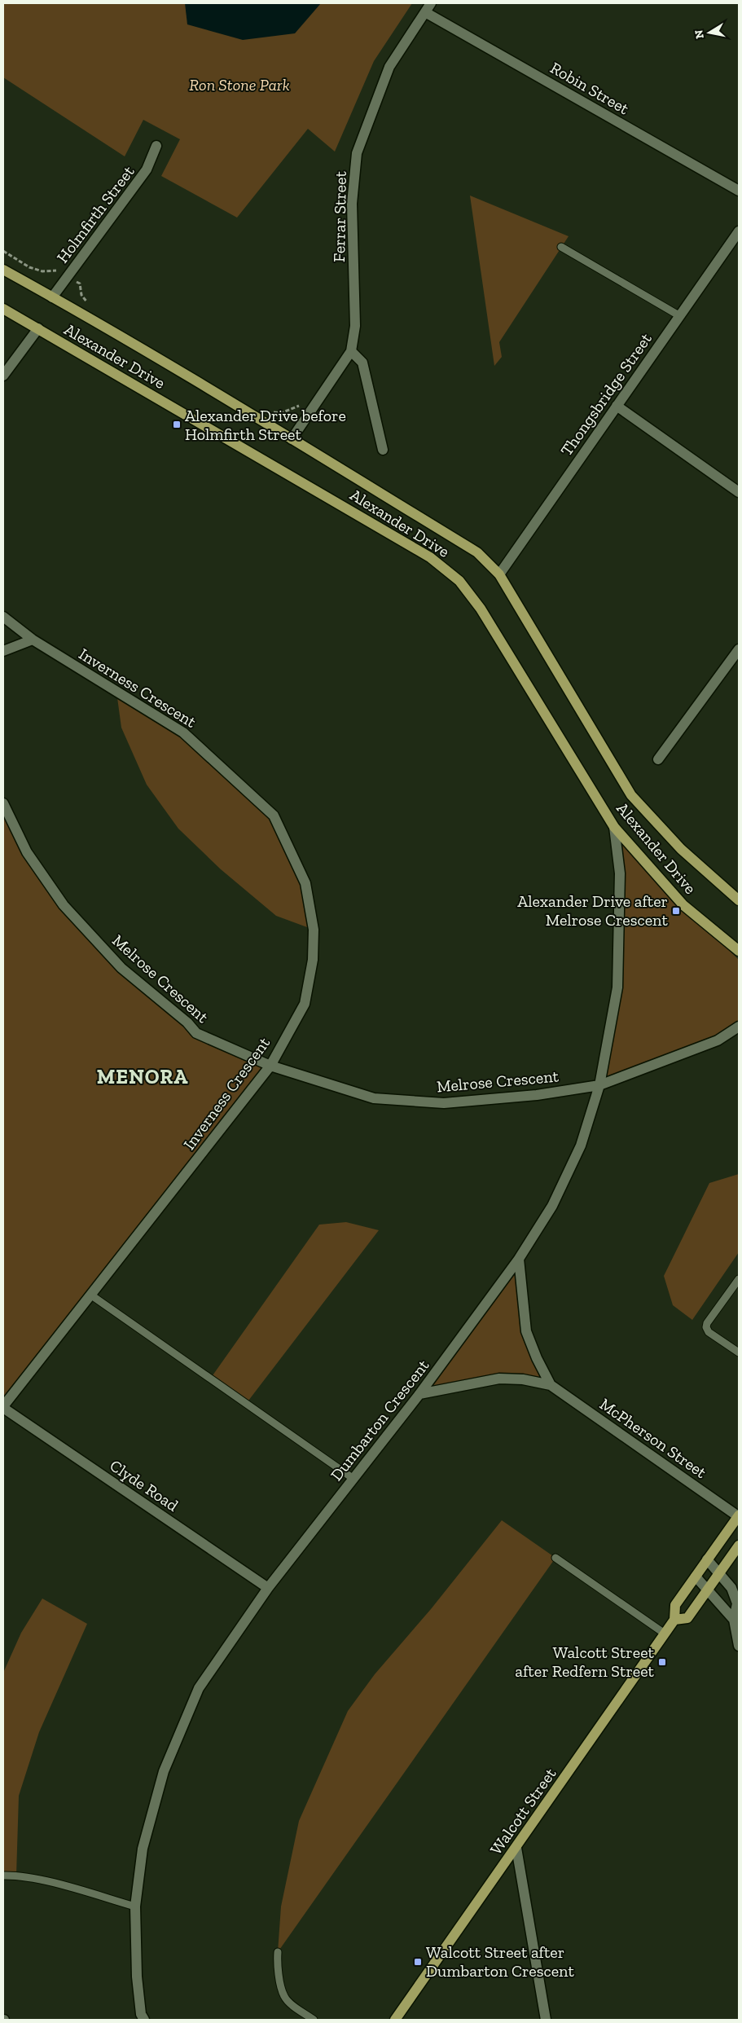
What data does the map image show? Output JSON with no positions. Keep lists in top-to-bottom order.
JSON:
{
  "streets": {
    "main road": ["Alexander Drive", "Walcott Street"],
    "street": [
      "Robin Street",
      "Holmfirth Street",
      "Ferrar Street",
      "Thongsbridge Street",
      "Inverness Crescent",
      "Melrose Crescent",
      "Dumbarton Crescent",
      "McPherson Street",
      "Clyde Road"
    ]
  },
  "crossings": [
    ["Robin Street", "Ferrar Street"],
    ["Holmfirth Street", "Alexander Drive"],
    ["Ferrar Street", "Alexander Drive"],
    ["Alexander Drive", "Thongsbridge Street"],
    ["Alexander Drive", "Dumbarton Crescent"],
    ["Inverness Crescent", "Melrose Crescent"],
    ["Inverness Crescent", "Clyde Road"],
    ["Melrose Crescent", "Dumbarton Crescent"],
    ["Dumbarton Crescent", "McPherson Street"],
    ["Dumbarton Crescent", "Clyde Road"],
    ["McPherson Street", "Walcott Street"]
  ],
  "districts": ["MENORA"],
  "parks": ["Ron Stone Park"],
  "places": {
    "transit": [
      "Alexander Drive before Holmfirth Street",
      "Alexander Drive after Melrose Crescent",
      "Walcott Street after Redfern Street",
      "Walcott Street after Dumbarton Crescent"
    ]
  },
  "north": "left"
}
